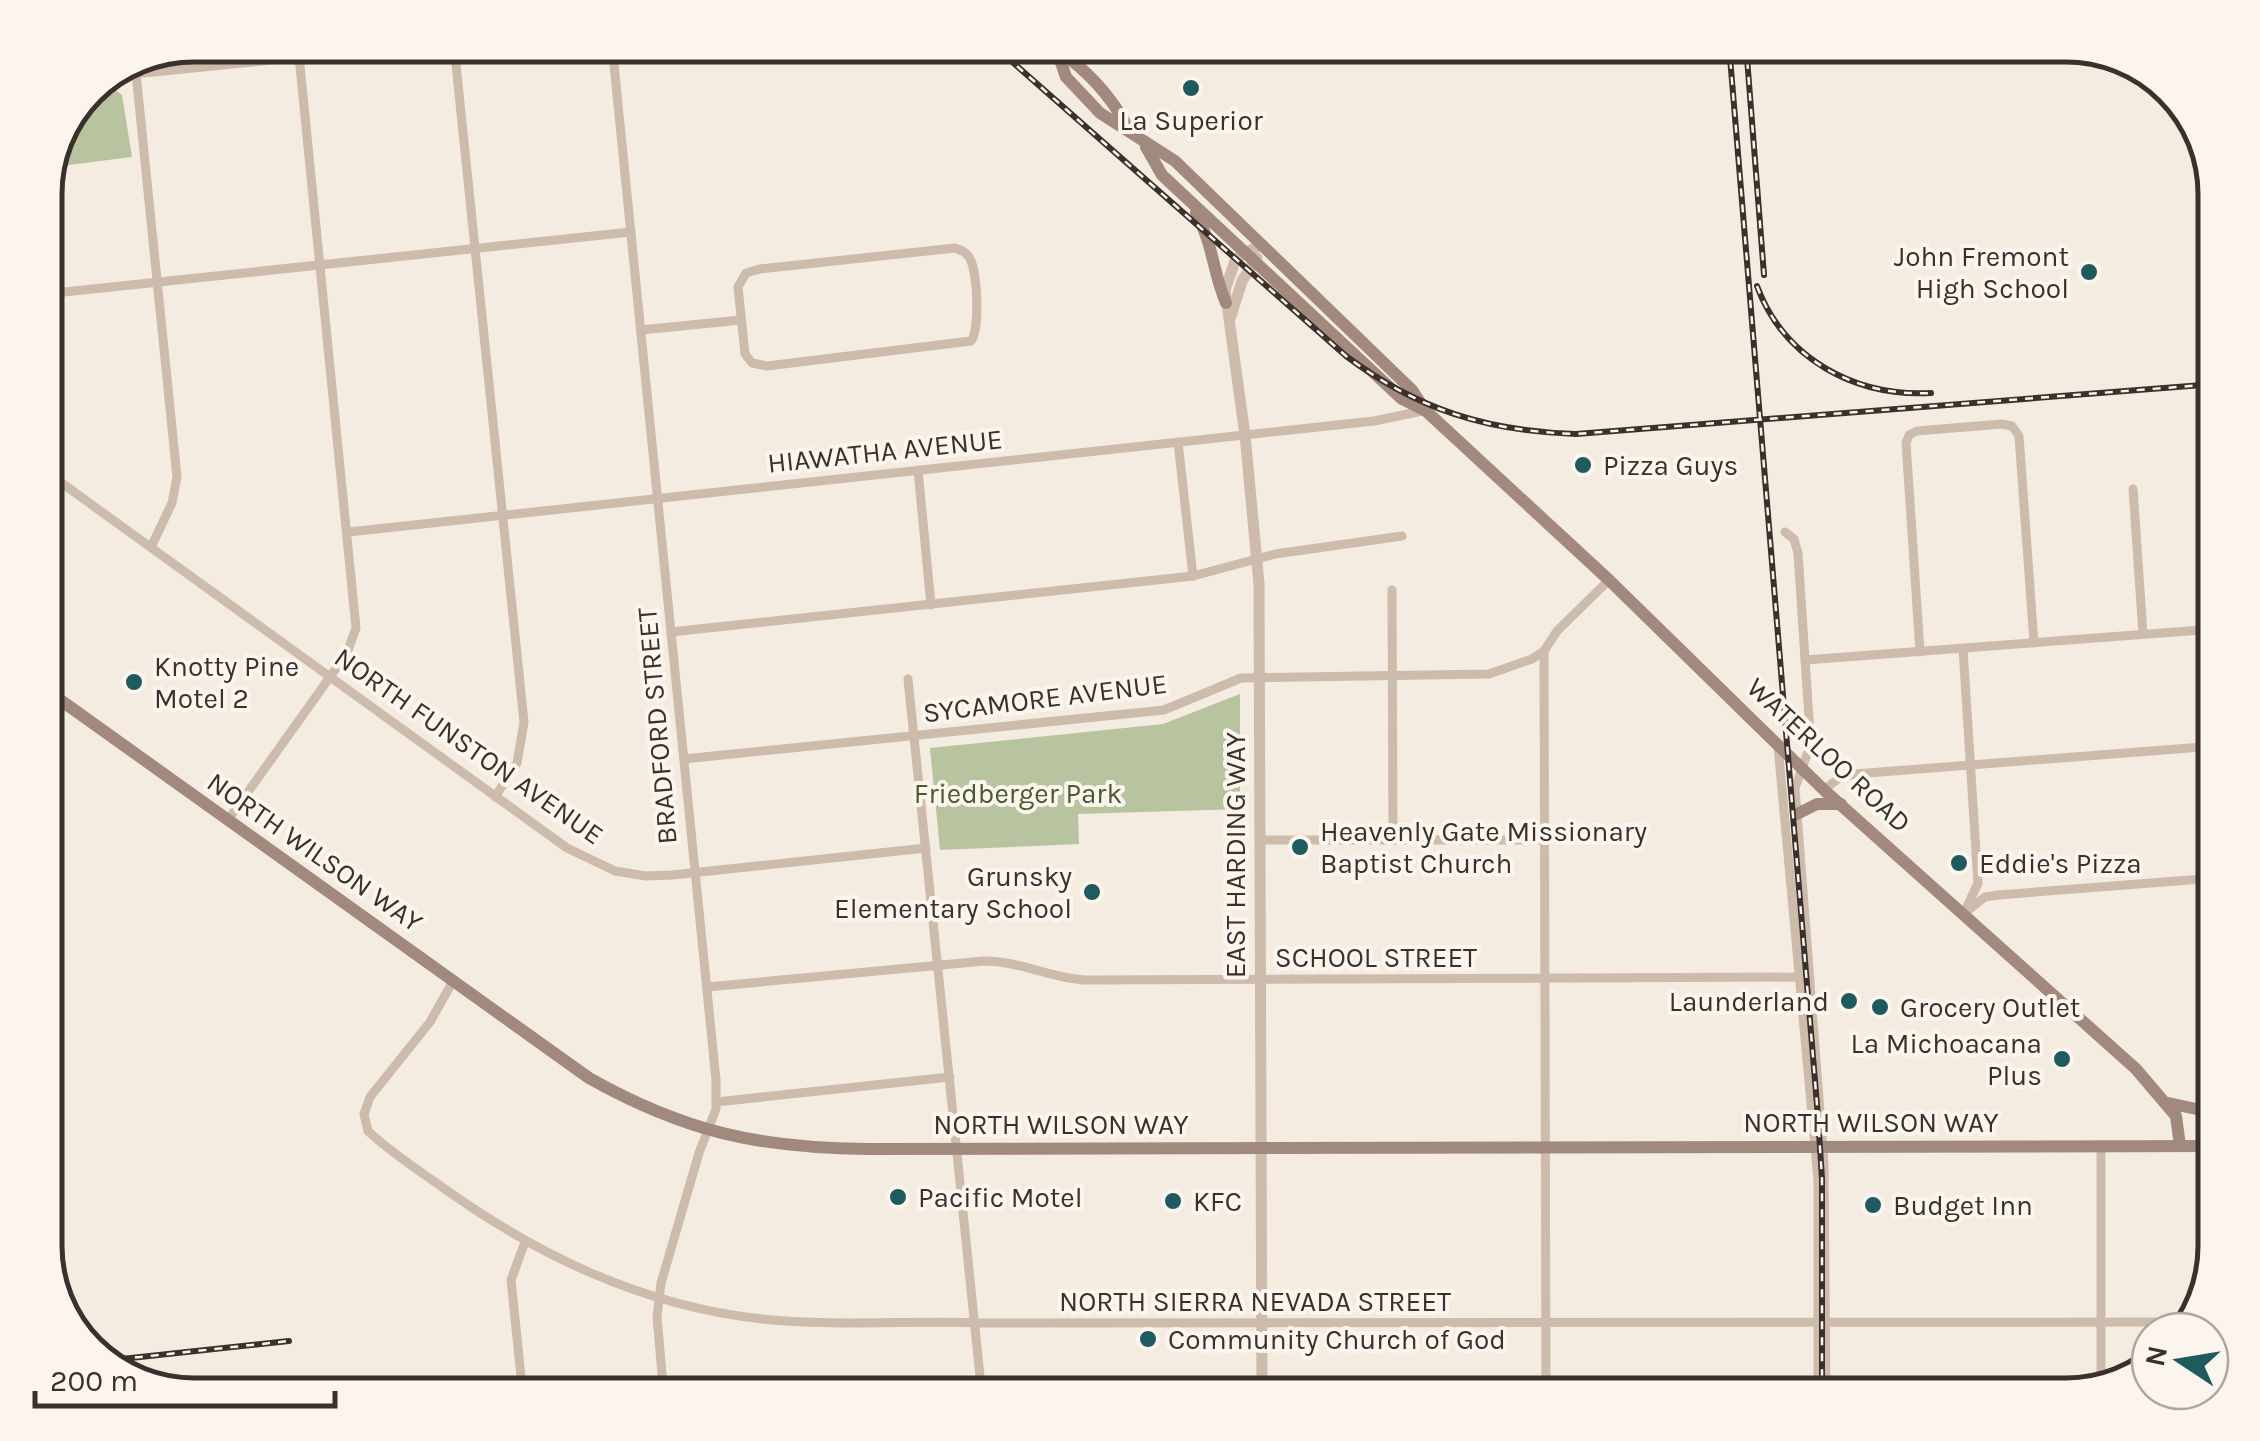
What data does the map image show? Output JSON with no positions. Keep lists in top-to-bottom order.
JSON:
{
  "streets": {
    "main road": ["WATERLOO ROAD", "NORTH WILSON WAY"],
    "street": [
      "HIAWATHA AVENUE",
      "SYCAMORE AVENUE",
      "BRADFORD STREET",
      "NORTH FUNSTON AVENUE",
      "EAST HARDING WAY",
      "SCHOOL STREET",
      "NORTH SIERRA NEVADA STREET"
    ]
  },
  "crossings": [
    ["HIAWATHA AVENUE", "BRADFORD STREET"],
    ["HIAWATHA AVENUE", "WATERLOO ROAD"],
    ["HIAWATHA AVENUE", "EAST HARDING WAY"],
    ["SYCAMORE AVENUE", "BRADFORD STREET"],
    ["SYCAMORE AVENUE", "WATERLOO ROAD"],
    ["SYCAMORE AVENUE", "EAST HARDING WAY"],
    ["BRADFORD STREET", "NORTH FUNSTON AVENUE"],
    ["BRADFORD STREET", "NORTH WILSON WAY"],
    ["BRADFORD STREET", "SCHOOL STREET"],
    ["BRADFORD STREET", "NORTH SIERRA NEVADA STREET"],
    ["WATERLOO ROAD", "NORTH WILSON WAY"],
    ["WATERLOO ROAD", "EAST HARDING WAY"],
    ["NORTH WILSON WAY", "EAST HARDING WAY"],
    ["NORTH WILSON WAY", "NORTH SIERRA NEVADA STREET"],
    ["EAST HARDING WAY", "SCHOOL STREET"],
    ["EAST HARDING WAY", "NORTH SIERRA NEVADA STREET"]
  ],
  "parks": ["Friedberger Park"],
  "places": [
    "La Superior",
    "John Fremont High School",
    "Pizza Guys",
    "Knotty Pine Motel 2",
    "Heavenly Gate Missionary Baptist Church",
    "Eddie's Pizza",
    "Grunsky Elementary School",
    "Launderland",
    "Grocery Outlet",
    "La Michoacana Plus",
    "Pacific Motel",
    "KFC",
    "Budget Inn",
    "Community Church of God"
  ],
  "scale_bar": "200 m",
  "north": "left"
}
